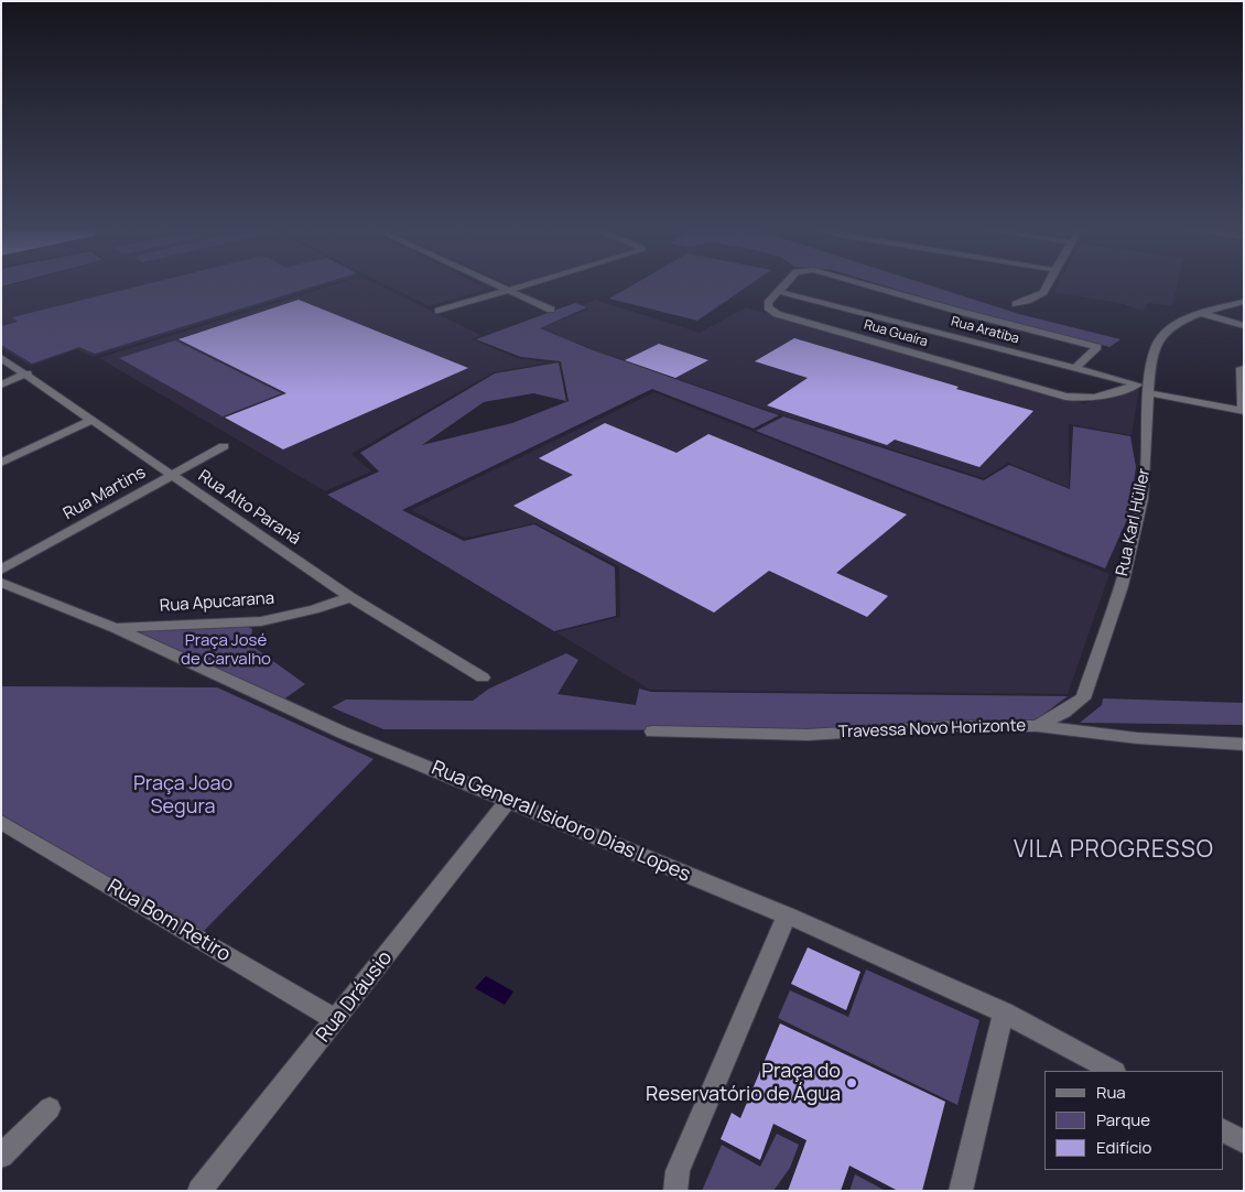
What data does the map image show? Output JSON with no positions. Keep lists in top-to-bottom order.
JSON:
{
  "streets": {
    "street": [
      "Rua Aratiba",
      "Rua Guaíra",
      "Rua Martins",
      "Rua Alto Paraná",
      "Rua Karl Hüller",
      "Rua Apucarana",
      "Travessa Novo Horizonte",
      "Rua General Isidoro Dias Lopes",
      "Rua Bom Retiro",
      "Rua Dráusio"
    ]
  },
  "crossings": [
    ["Rua Aratiba", "Rua Guaíra"],
    ["Rua Aratiba", "Rua Karl Hüller"],
    ["Rua Martins", "Rua Alto Paraná"],
    ["Rua Alto Paraná", "Rua Apucarana"],
    ["Rua Karl Hüller", "Travessa Novo Horizonte"],
    ["Rua Apucarana", "Rua General Isidoro Dias Lopes"],
    ["Rua General Isidoro Dias Lopes", "Rua Dráusio"],
    ["Rua Bom Retiro", "Rua Dráusio"]
  ],
  "districts": ["VILA PROGRESSO"],
  "parks": ["Praça José de Carvalho", "Praça Joao Segura"],
  "places": ["Praça do Reservatório de Água"],
  "legend": ["Rua", "Parque", "Edifício"]
}
